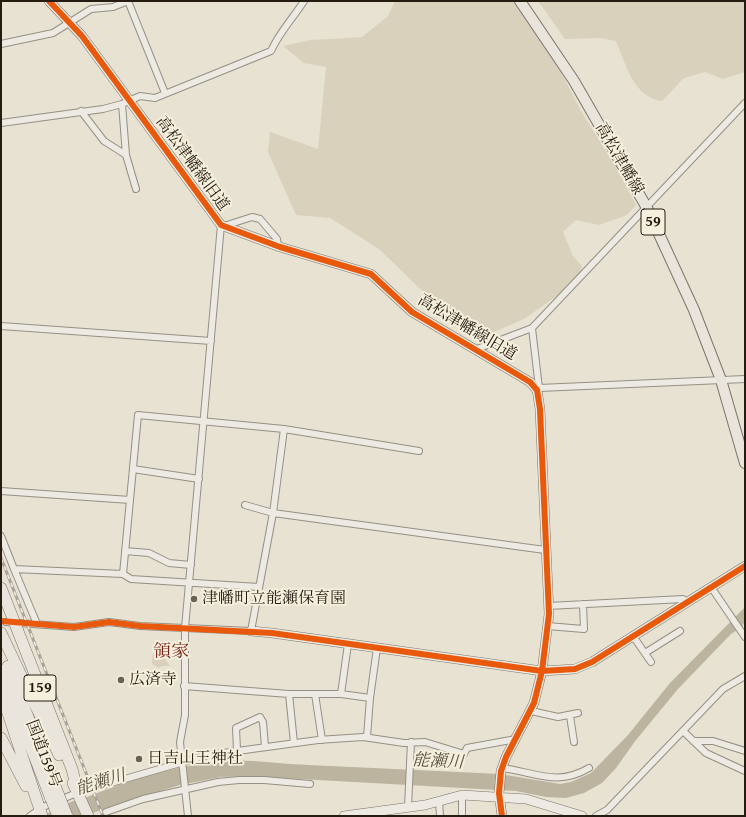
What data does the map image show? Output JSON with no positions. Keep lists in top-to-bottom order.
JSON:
{
  "streets": {
    "highway": ["159", "国道159号"],
    "main road": ["高松津幡線", "59"],
    "street": ["高松津幡線旧道"]
  },
  "districts": ["領家"],
  "water": ["能瀬川"],
  "places": ["津幡町立能瀬保育園", "広済寺", "日吉山王神社"]
}
